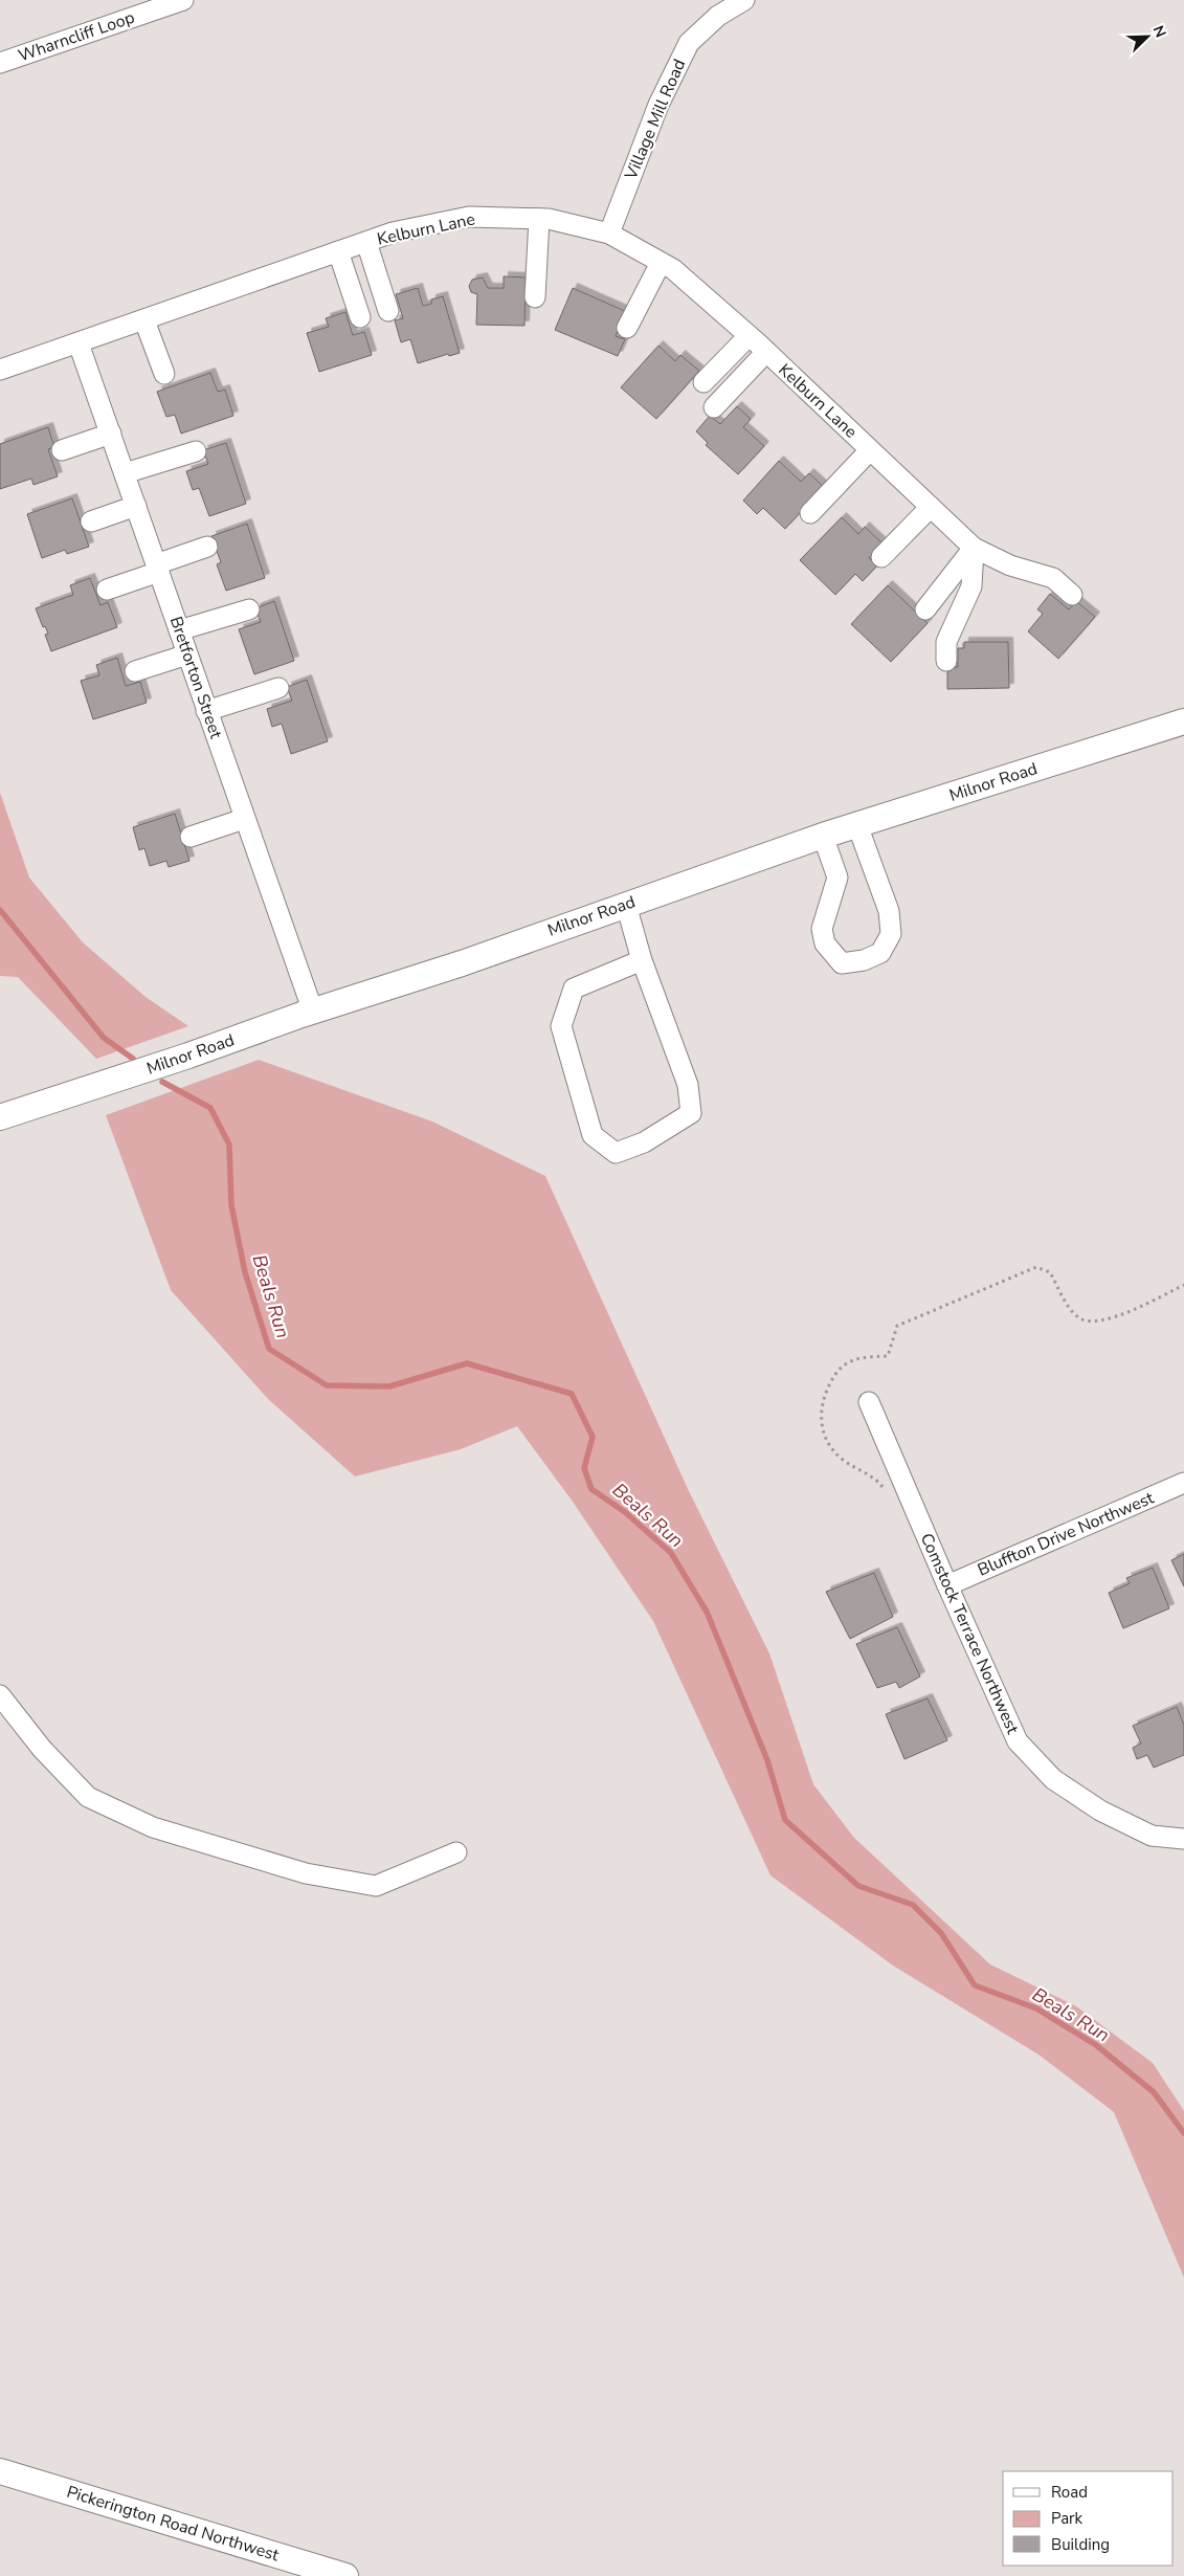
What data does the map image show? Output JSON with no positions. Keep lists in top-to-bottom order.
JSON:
{
  "streets": {
    "main road": ["Milnor Road", "Pickerington Road Northwest"],
    "street": [
      "Wharncliff Loop",
      "Village Mill Road",
      "Kelburn Lane",
      "Bretforton Street",
      "Bluffton Drive Northwest",
      "Comstock Terrace Northwest"
    ]
  },
  "crossings": [
    ["Village Mill Road", "Kelburn Lane"],
    ["Kelburn Lane", "Bretforton Street"],
    ["Bretforton Street", "Milnor Road"],
    ["Bluffton Drive Northwest", "Comstock Terrace Northwest"]
  ],
  "water": ["Beals Run"],
  "legend": ["Road", "Park", "Building"],
  "north": "top right"
}
